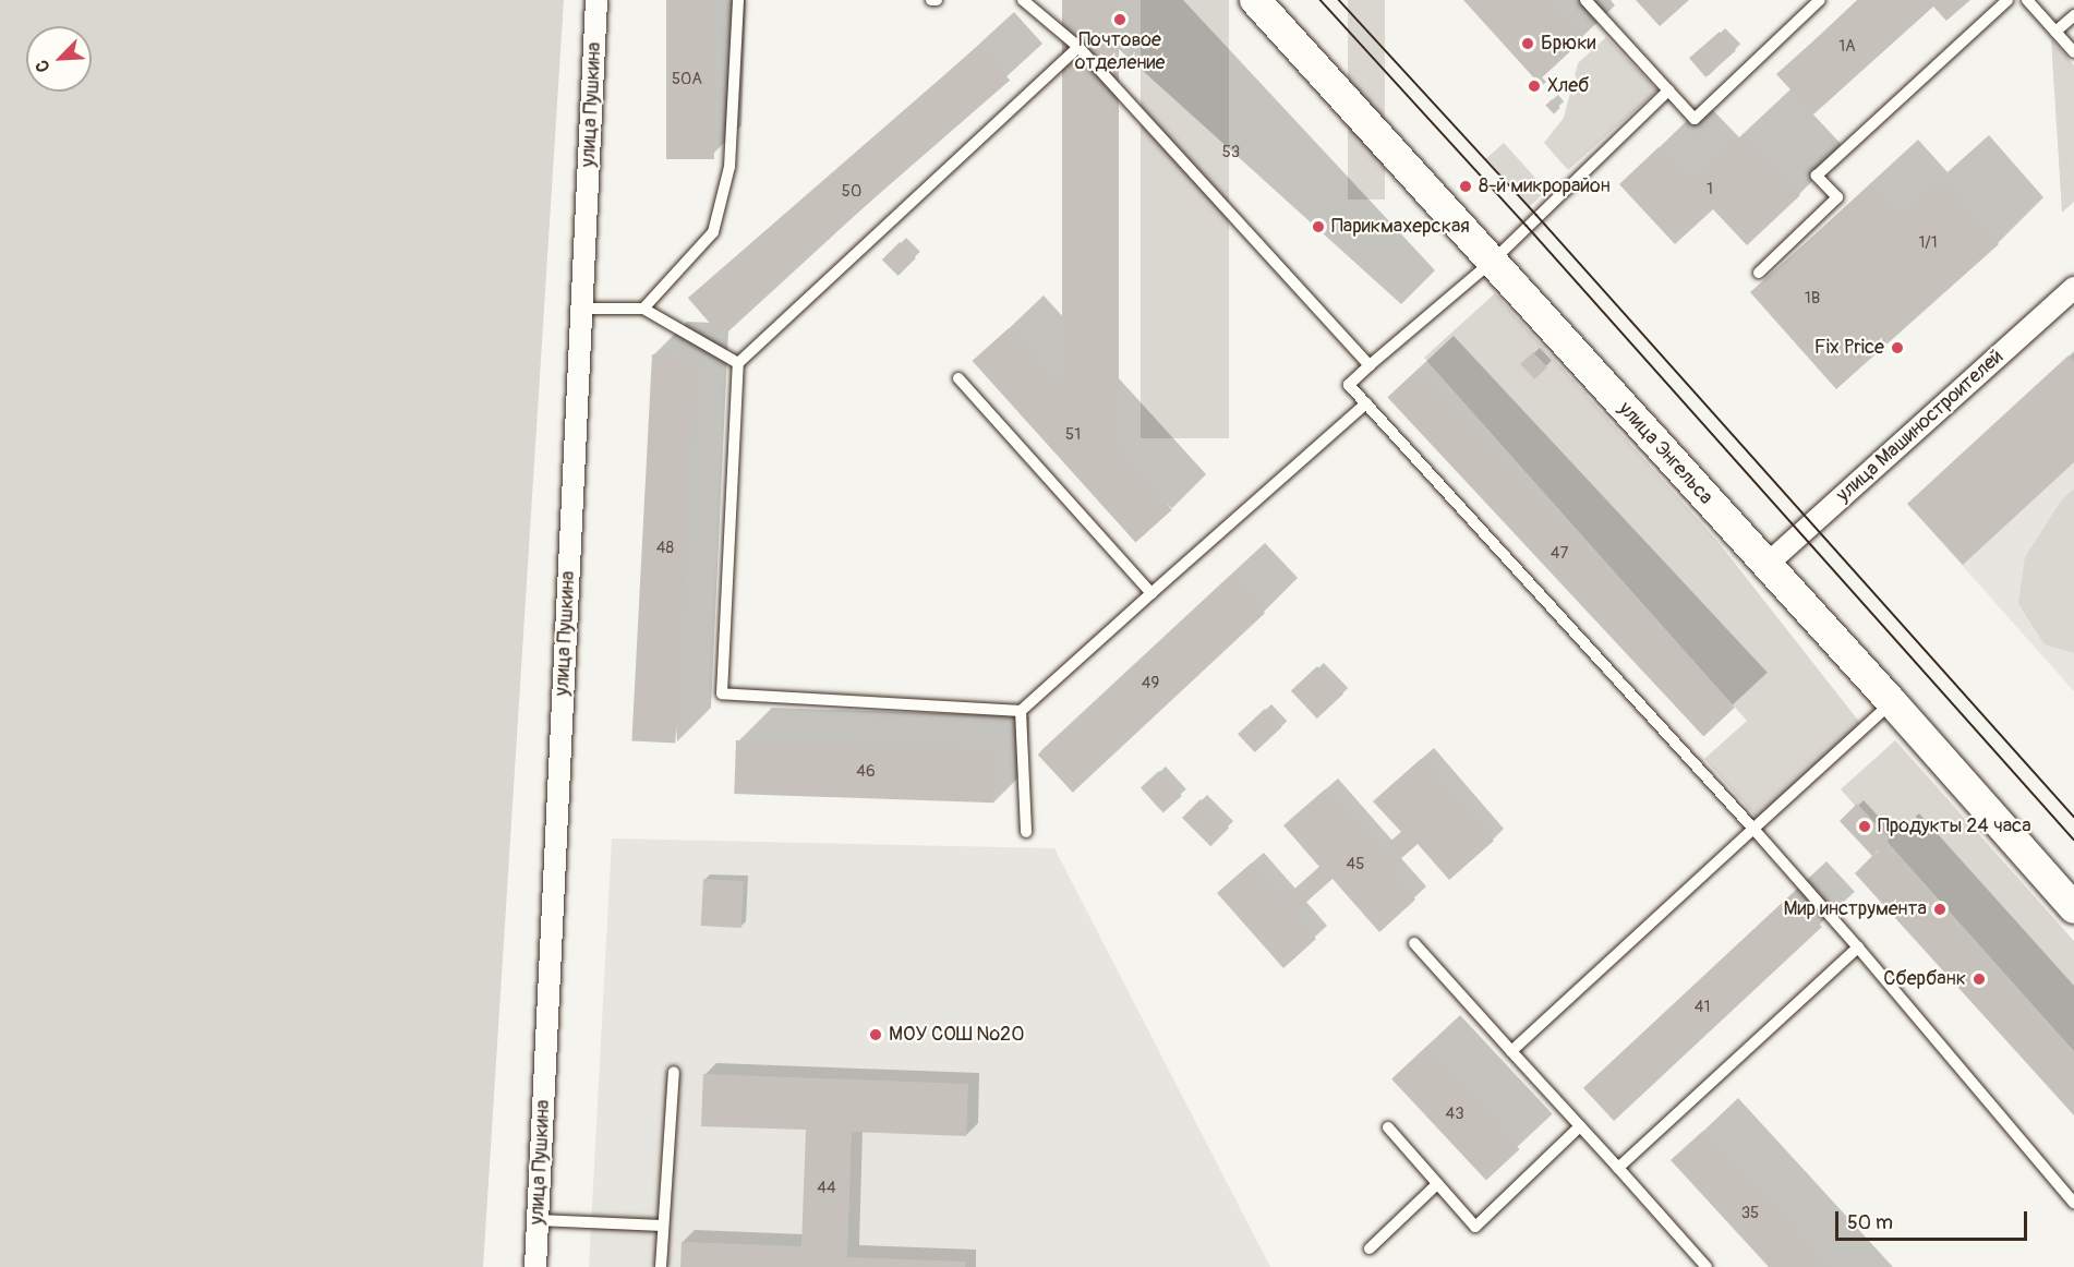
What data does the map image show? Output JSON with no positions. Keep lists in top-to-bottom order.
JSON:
{
  "streets": {
    "main road": ["улица Энгельса"],
    "street": ["улица Пушкина", "улица Машиностроителей"]
  },
  "crossings": [
    ["улица Машиностроителей", "улица Энгельса"]
  ],
  "places": [
    "Почтовое отделение",
    "Брюки",
    "Хлеб",
    "8-й микрорайон",
    "Парикмахерская",
    "Fix Price",
    "Продукты 24 часа",
    "Мир инструмента",
    "Сбербанк",
    "МОУ СОШ №20"
  ],
  "house_numbers": [
    "1А",
    "50А",
    "53",
    "1",
    "50",
    "1/1",
    "1В",
    "51",
    "48",
    "47",
    "49",
    "46",
    "45",
    "41",
    "43",
    "44",
    "35"
  ],
  "scale_bar": "50 m",
  "north": "bottom left"
}
